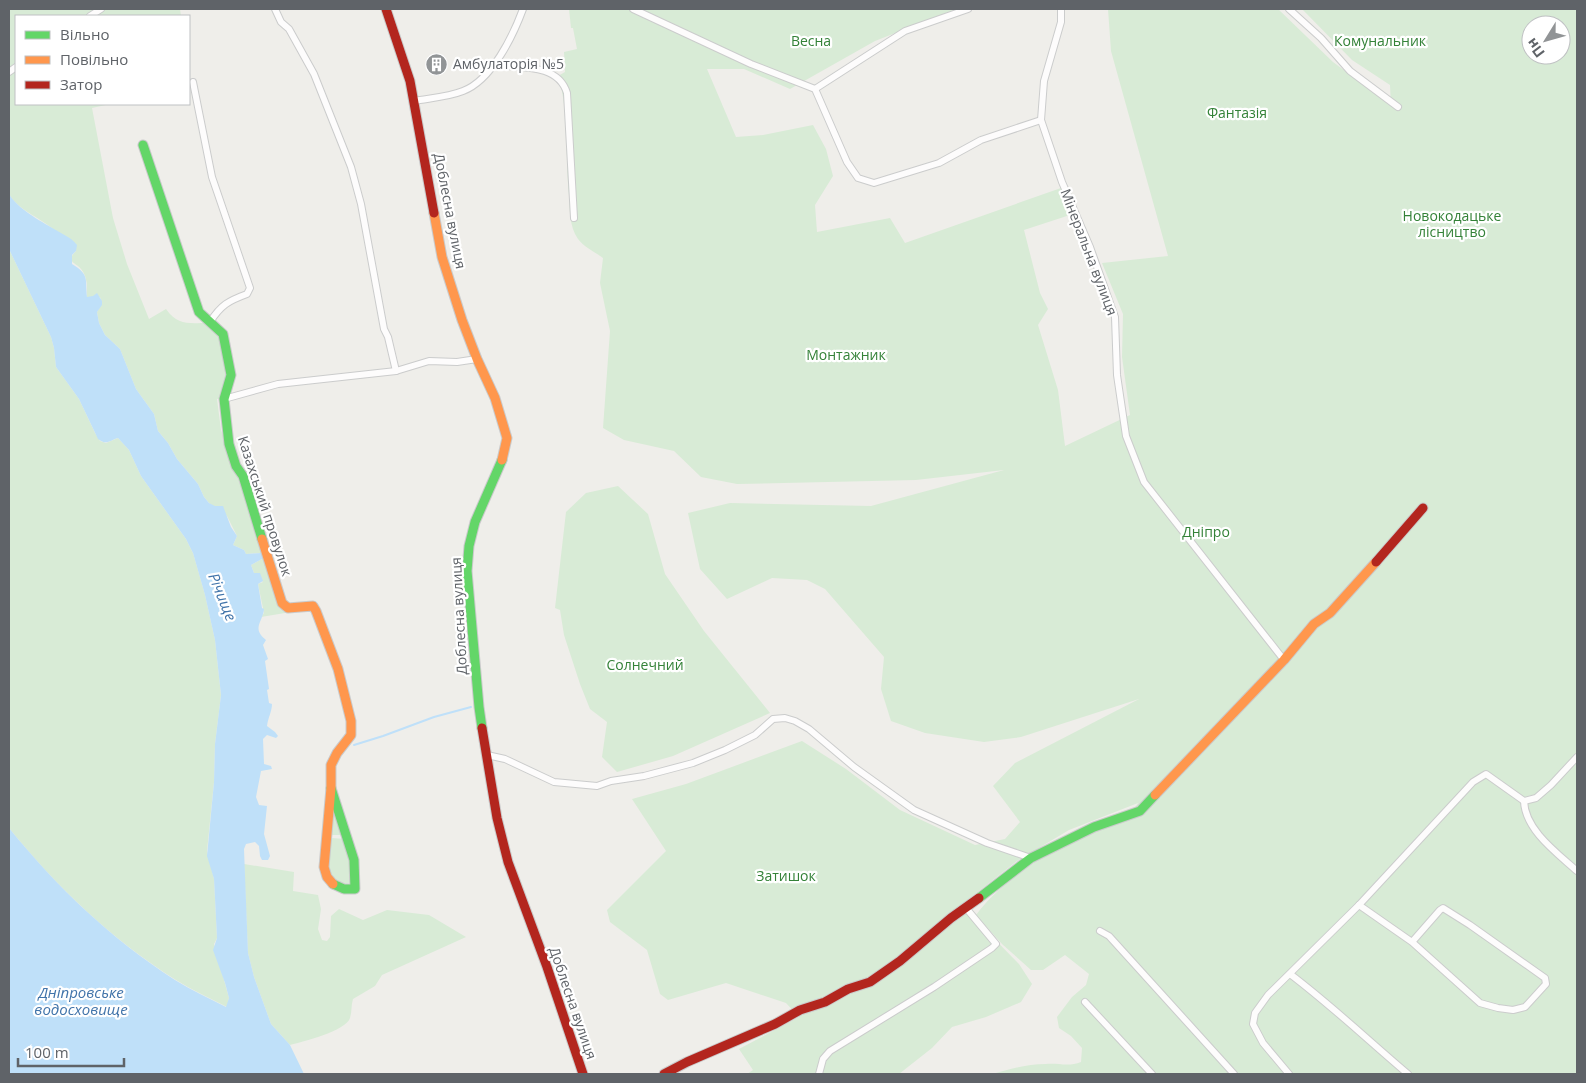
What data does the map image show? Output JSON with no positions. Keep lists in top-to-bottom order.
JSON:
{
  "streets": {
    "street": ["Доблесна вулиця", "Мінеральна вулиця", "Казахський провулок"]
  },
  "water": ["Річище", "Дніпровське водосховище"],
  "parks": [
    "Весна",
    "Комунальник",
    "Фантазія",
    "Новокодацьке лісництво",
    "Монтажник",
    "Дніпро",
    "Солнечний",
    "Затишок"
  ],
  "places": {
    "building": ["Амбулаторія №5"]
  },
  "legend": ["Вільно", "Повільно", "Затор"],
  "scale_bar": "100 m",
  "north": "bottom left"
}
